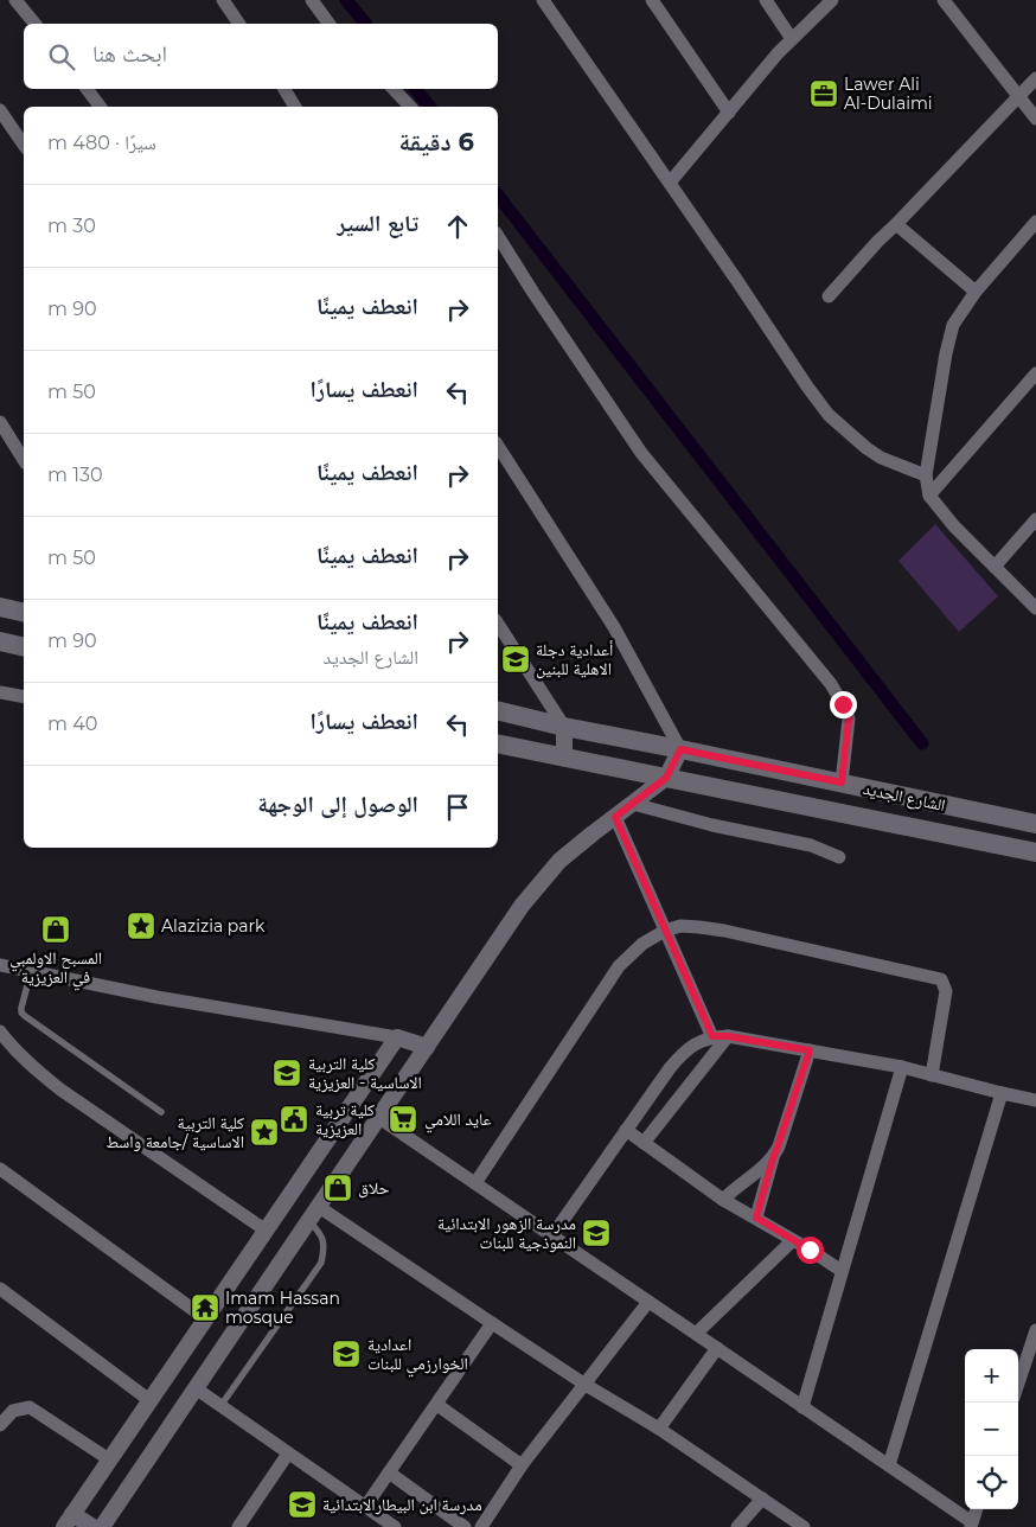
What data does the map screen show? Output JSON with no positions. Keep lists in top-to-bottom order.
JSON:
{
  "streets": {
    "main road": ["الشارع الجديد"]
  },
  "places": {
    "office": ["Lawer Ali Al-Dulaimi"],
    "school or university": [
      "أعدادية دجلة الاهلية للبنين",
      "كلية التربية الاساسية - العزيزية",
      "مدرسة الزهور الابتدائية النموذجية للبنات",
      "اعدادية الخوارزمي للبنات",
      "مدرسة ابن البيطارالابتدائية"
    ],
    "place": ["Alazizia park", "كلية التربية الاساسية /جامعة واسط"],
    "shop": ["المسبح الاولمبي في العزيزية", "حلاق"],
    "public building": ["كلية تربية العزيزية"],
    "supermarket": ["عايد اللامي"],
    "temple": ["Imam Hassan mosque"]
  },
  "page": {
    "search": "ابحث هنا",
    "heading": ["6 دقيقة", "سيرًا · 480 m"],
    "list": [
      ["تابع السير", "30 m"],
      ["انعطف يمينًا", "90 m"],
      ["انعطف يسارًا", "50 m"],
      ["انعطف يمينًا", "130 m"],
      ["انعطف يمينًا", "50 m"],
      ["انعطف يمينًا", "الشارع الجديد", "90 m"],
      ["انعطف يسارًا", "40 m"],
      "الوصول إلى الوجهة"
    ],
    "map_buttons": ["+", "−"]
  }
}
